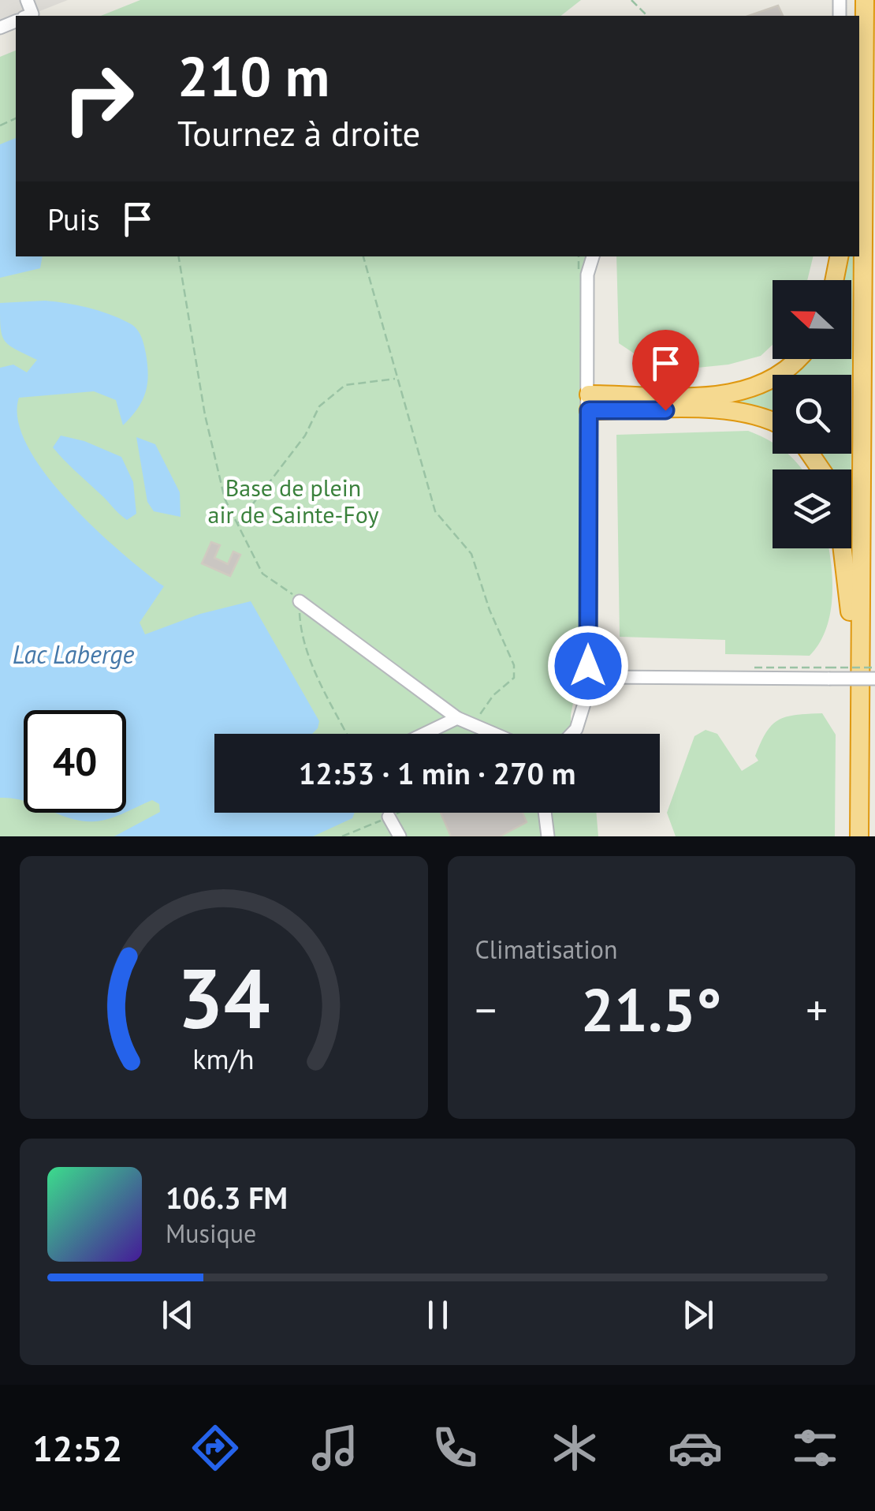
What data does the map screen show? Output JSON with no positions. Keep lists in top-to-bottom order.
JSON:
{
  "water": ["Lac Laberge"],
  "parks": ["Base de plein air de Sainte-Foy"],
  "north": "left",
  "page": {
    "turn": ["210 m", "Tournez à droite"],
    "then": "Puis",
    "limit": "40",
    "trip": "12:53 · 1 min · 270 m",
    "tile": "Climatisation",
    "heat": ["−", "21.5°", "+"],
    "song": ["106.3 FM", "Musique"],
    "tabs": "12:52",
    "gauge": ["34", "km/h"]
  }
}
